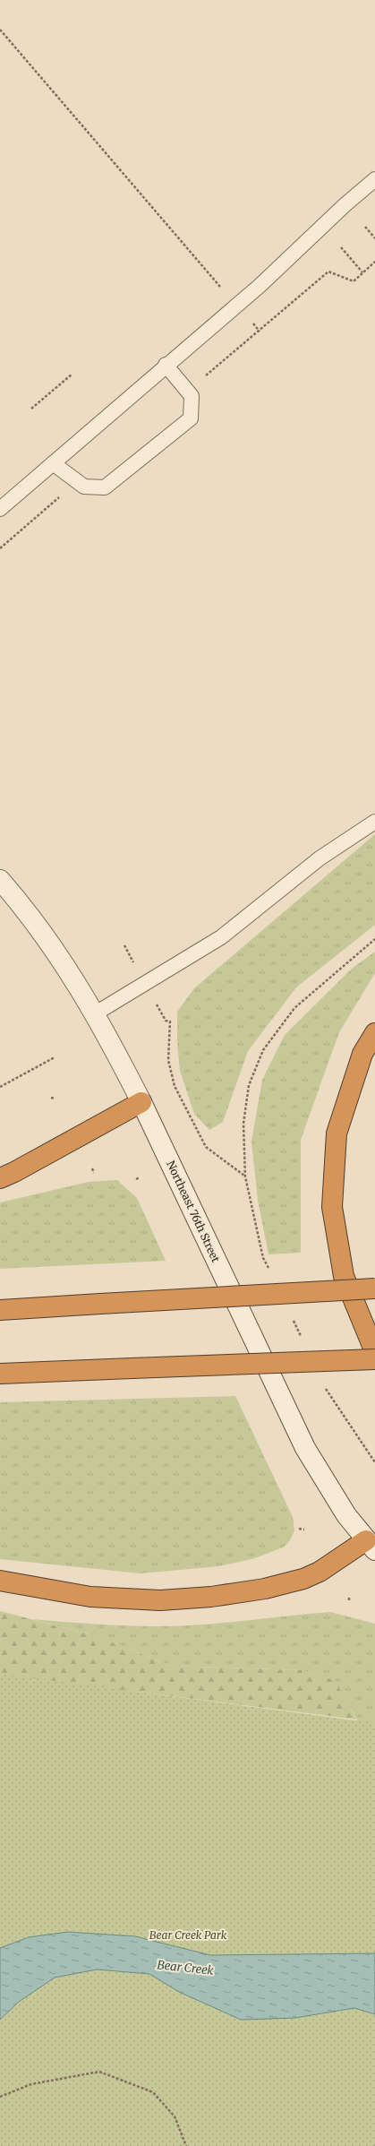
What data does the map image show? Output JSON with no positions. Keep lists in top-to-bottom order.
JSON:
{
  "streets": {
    "main road": ["Northeast 76th Street"]
  },
  "water": ["Bear Creek"],
  "parks": ["Bear Creek Park"]
}
